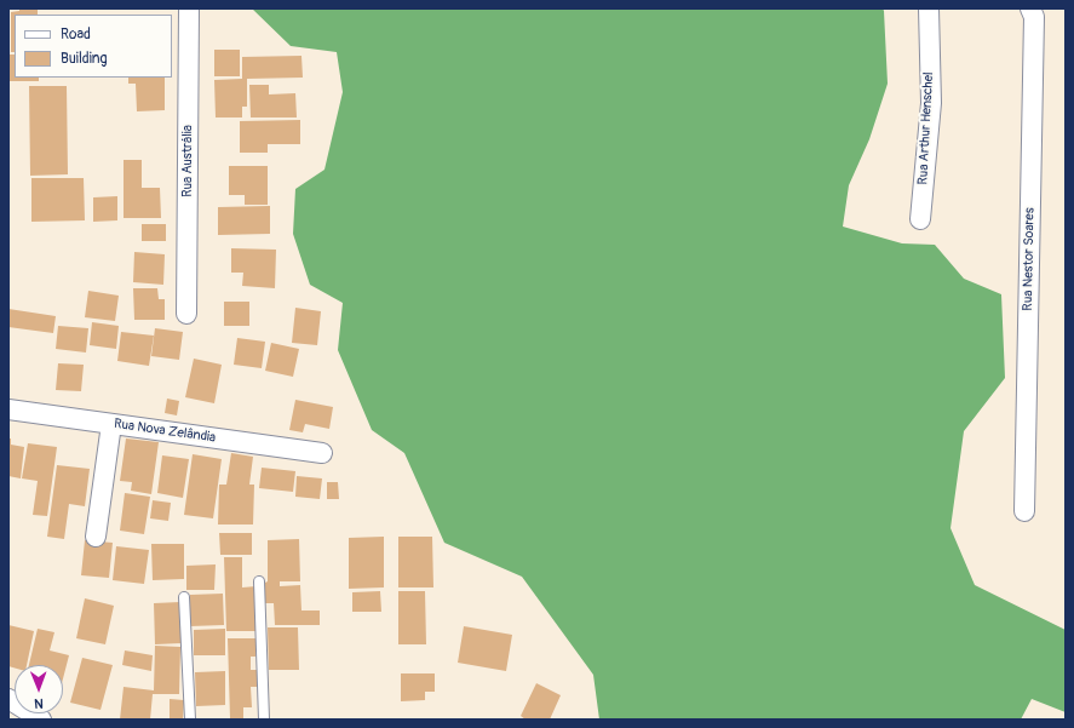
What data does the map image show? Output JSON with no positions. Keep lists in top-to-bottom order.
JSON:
{
  "streets": {
    "street": [
      "Rua Arthur Henschel",
      "Rua Austrália",
      "Rua Nestor Soares",
      "Rua Nova Zelândia"
    ]
  },
  "legend": ["Road", "Building"],
  "north": "bottom"
}
